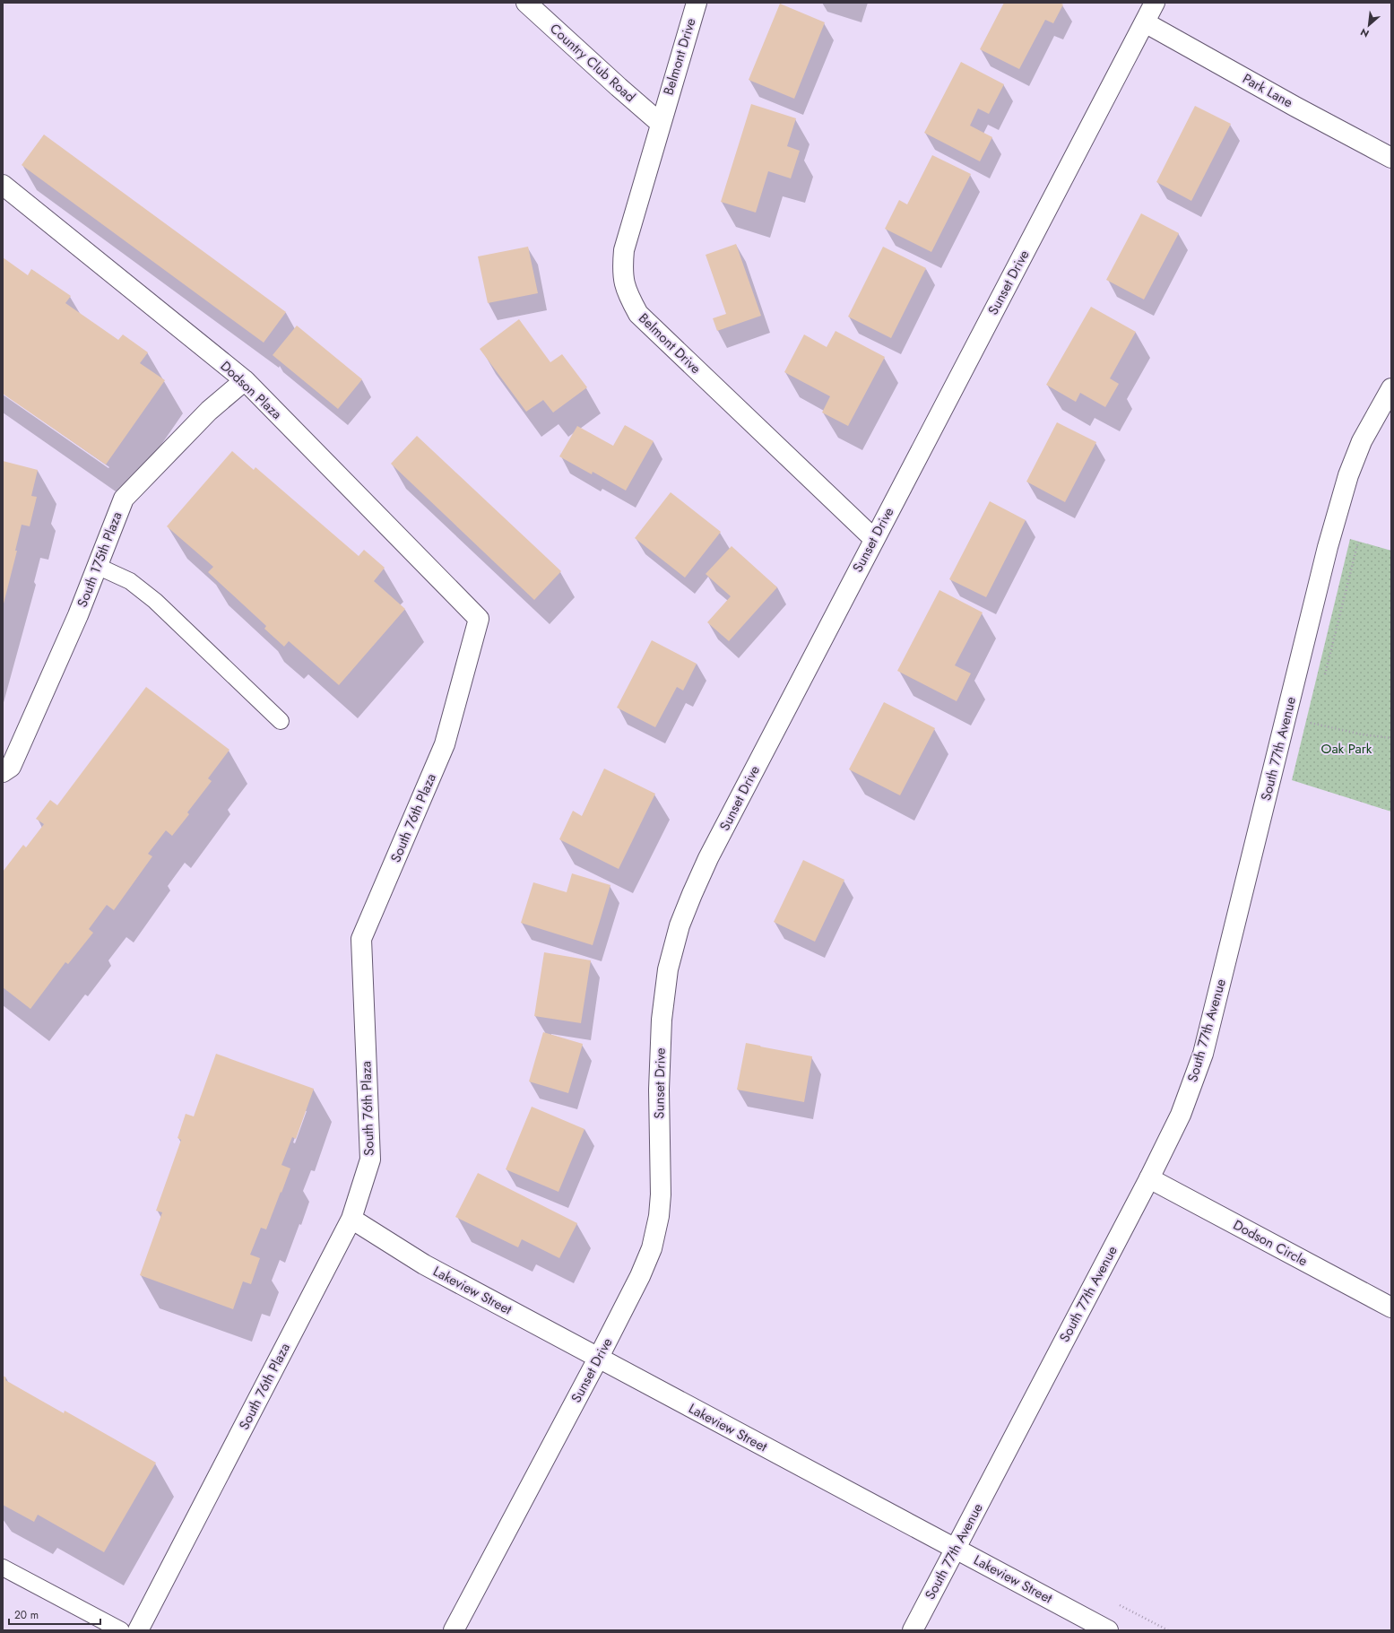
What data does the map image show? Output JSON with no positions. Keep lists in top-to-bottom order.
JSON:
{
  "streets": {
    "street": [
      "Belmont Drive",
      "Country Club Road",
      "Park Lane",
      "Sunset Drive",
      "Dodson Plaza",
      "South 175th Plaza",
      "South 77th Avenue",
      "South 76th Plaza",
      "Dodson Circle",
      "Lakeview Street"
    ]
  },
  "crossings": [
    ["Belmont Drive", "Country Club Road"],
    ["Belmont Drive", "Sunset Drive"],
    ["Park Lane", "Sunset Drive"],
    ["Sunset Drive", "Lakeview Street"],
    ["Dodson Plaza", "South 175th Plaza"],
    ["Dodson Plaza", "South 76th Plaza"],
    ["South 77th Avenue", "Dodson Circle"],
    ["South 77th Avenue", "Lakeview Street"],
    ["South 76th Plaza", "Lakeview Street"]
  ],
  "parks": ["Oak Park"],
  "scale_bar": "20 m",
  "north": "bottom left"
}
